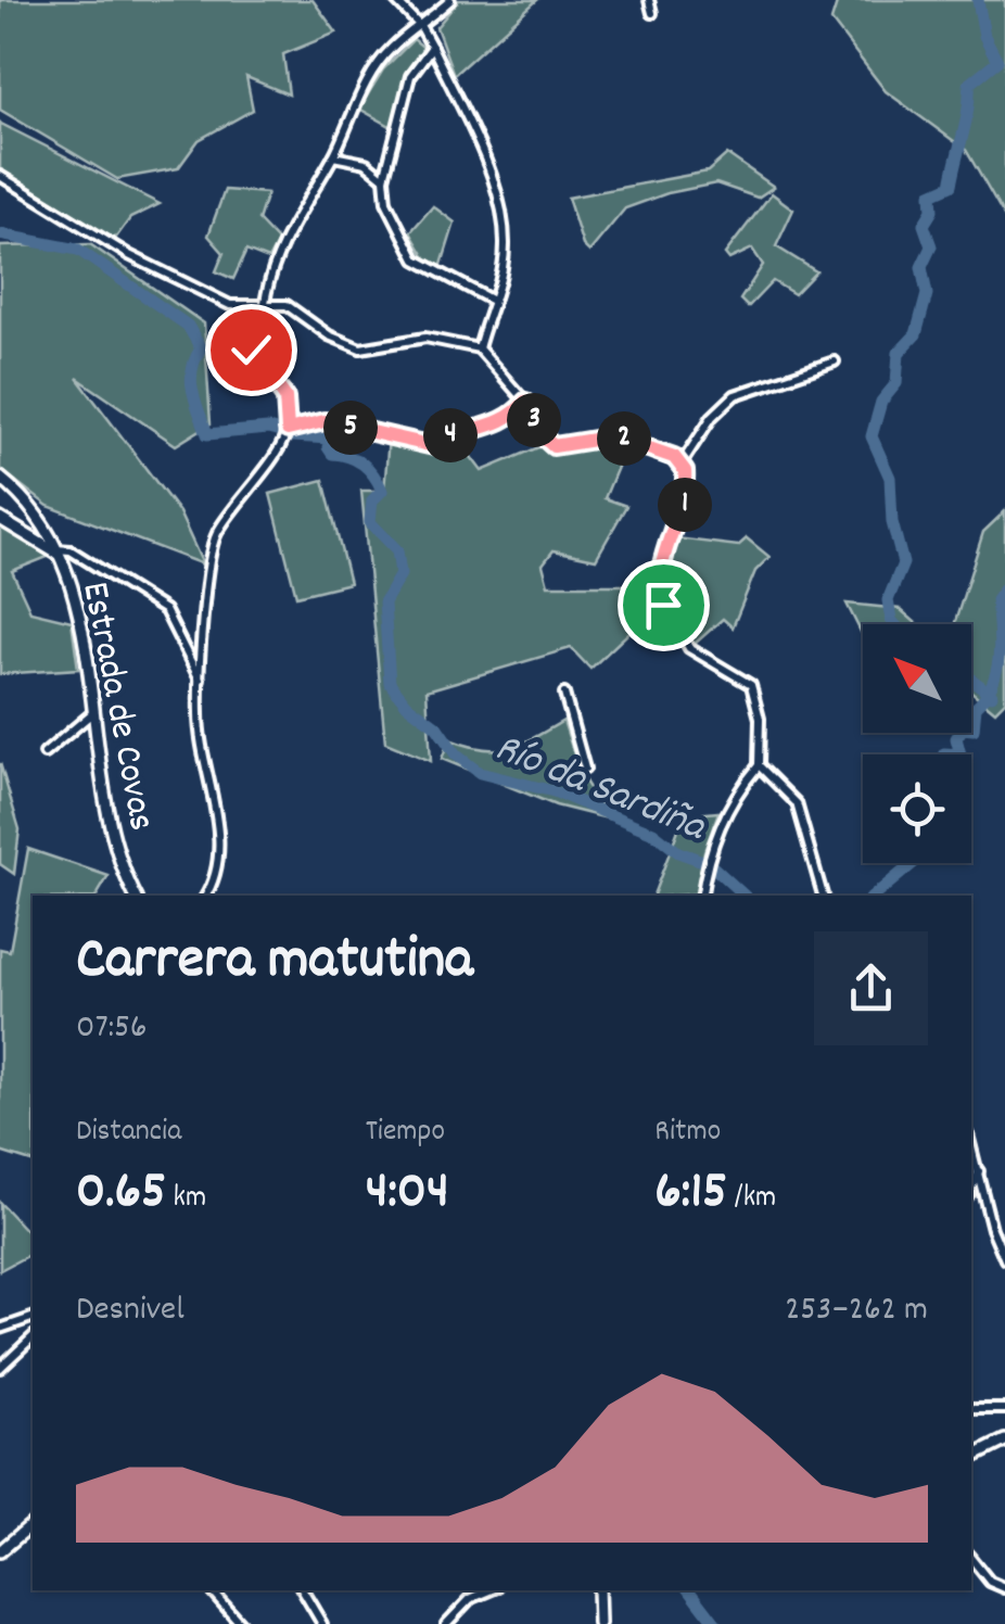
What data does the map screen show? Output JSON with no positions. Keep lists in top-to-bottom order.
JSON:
{
  "streets": {
    "main road": ["Estrada de Covas"]
  },
  "water": ["Río da Sardiña"],
  "north": "top left",
  "page": {
    "pins": [
      "3",
      "5",
      "4",
      "2",
      "1"
    ],
    "heading": ["Carrera matutina", "07:56"],
    "stats": [
      ["Distancia", "0.65 km"],
      ["Tiempo", "4:04"],
      ["Ritmo", "6:15 /km"]
    ],
    "chart": ["Desnivel", "253–262 m"]
  }
}
